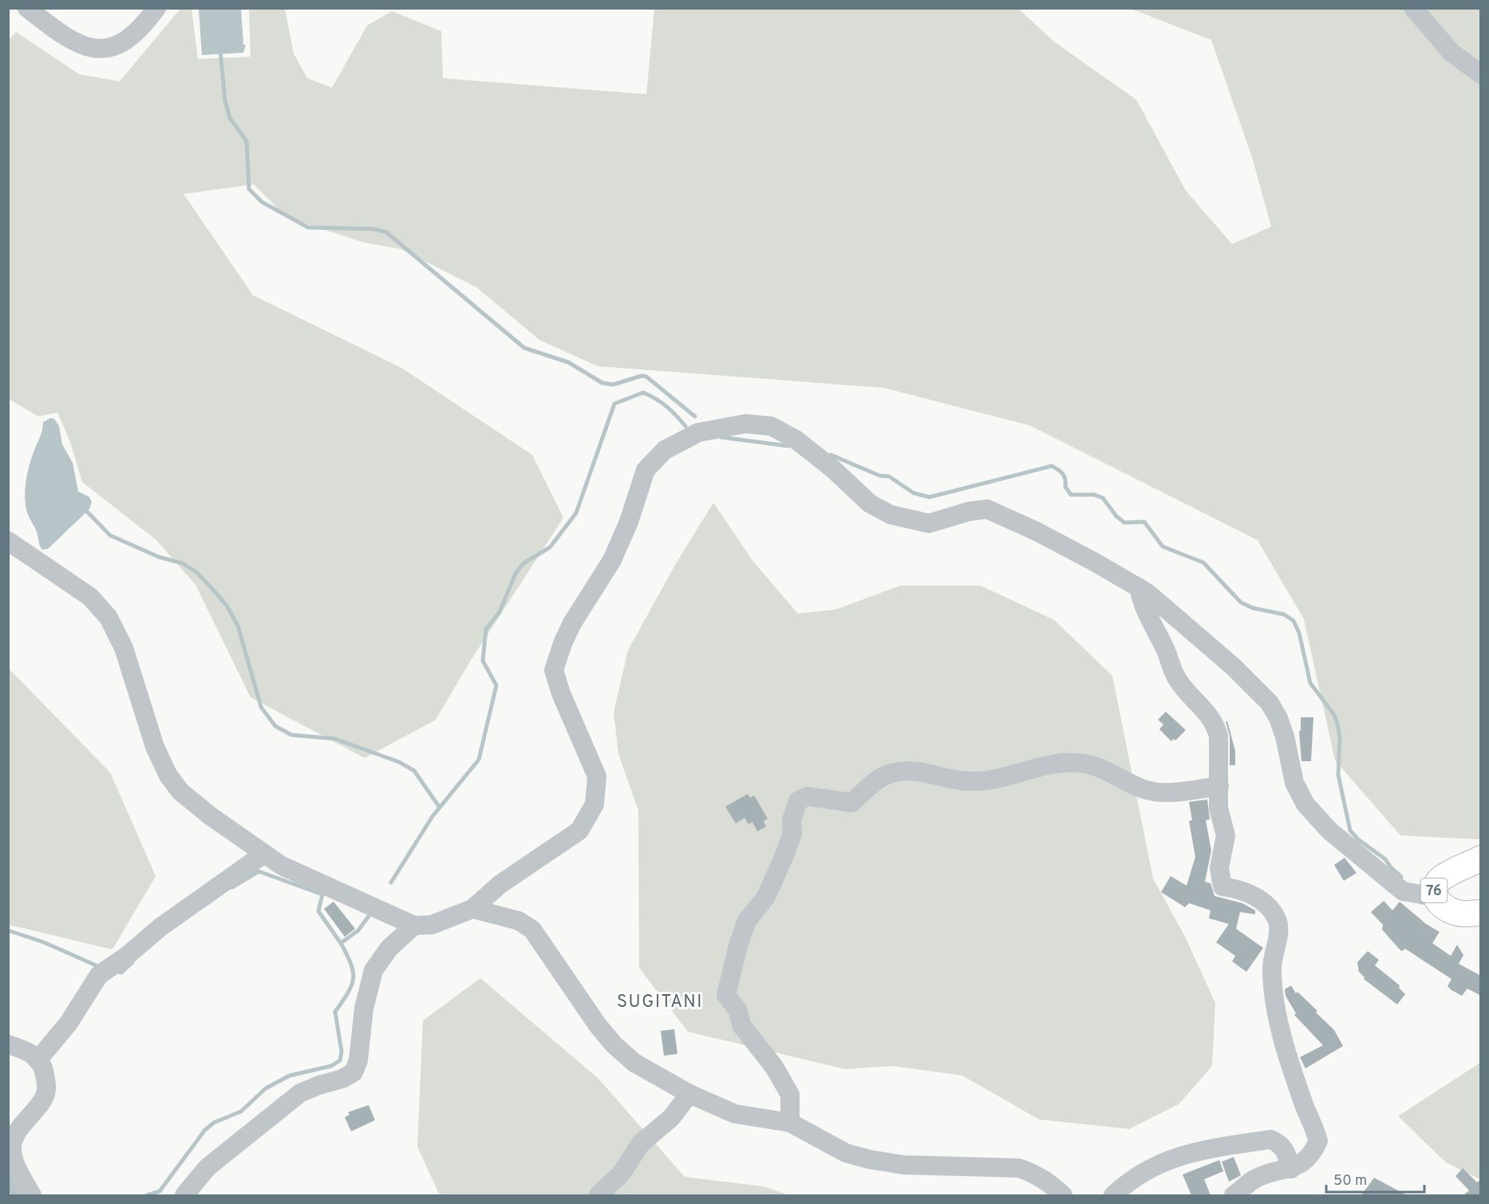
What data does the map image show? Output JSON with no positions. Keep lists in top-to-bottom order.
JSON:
{
  "streets": {
    "main road": ["76"]
  },
  "districts": ["SUGITANI"],
  "scale_bar": "50 m"
}
